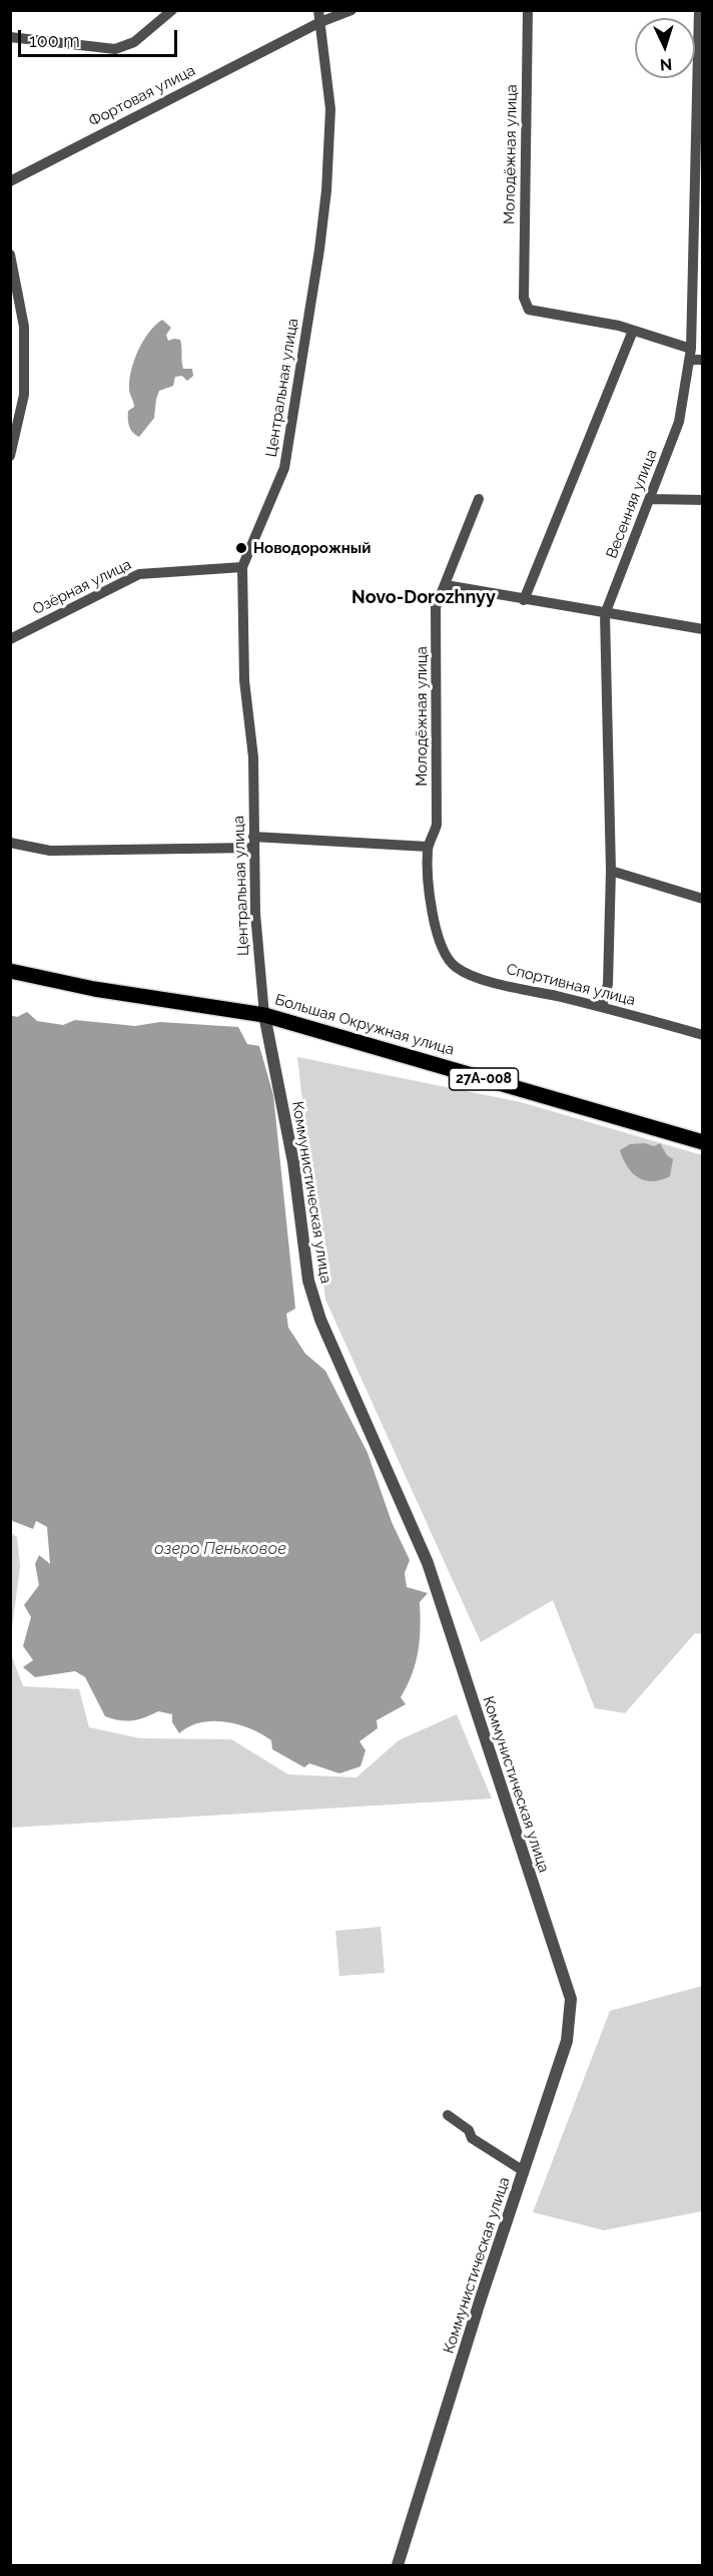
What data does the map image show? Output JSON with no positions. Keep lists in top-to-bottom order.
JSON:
{
  "streets": {
    "main road": ["Большая Окружная улица", "27А-008"],
    "street": [
      "Фортовая улица",
      "Молодёжная улица",
      "Центральная улица",
      "Весенняя улица",
      "Озёрная улица",
      "Спортивная улица",
      "Коммунистическая улица"
    ]
  },
  "crossings": [
    ["Фортовая улица", "Центральная улица"],
    ["Молодёжная улица", "Спортивная улица"],
    ["Центральная улица", "Озёрная улица"],
    ["Центральная улица", "Большая Окружная улица"],
    ["Центральная улица", "Коммунистическая улица"],
    ["Весенняя улица", "Спортивная улица"],
    ["Большая Окружная улица", "Коммунистическая улица"]
  ],
  "districts": ["Novo-Dorozhnyy"],
  "water": ["озеро Пеньковое"],
  "places": ["Новодорожный"],
  "scale_bar": "100 m",
  "north": "bottom"
}
